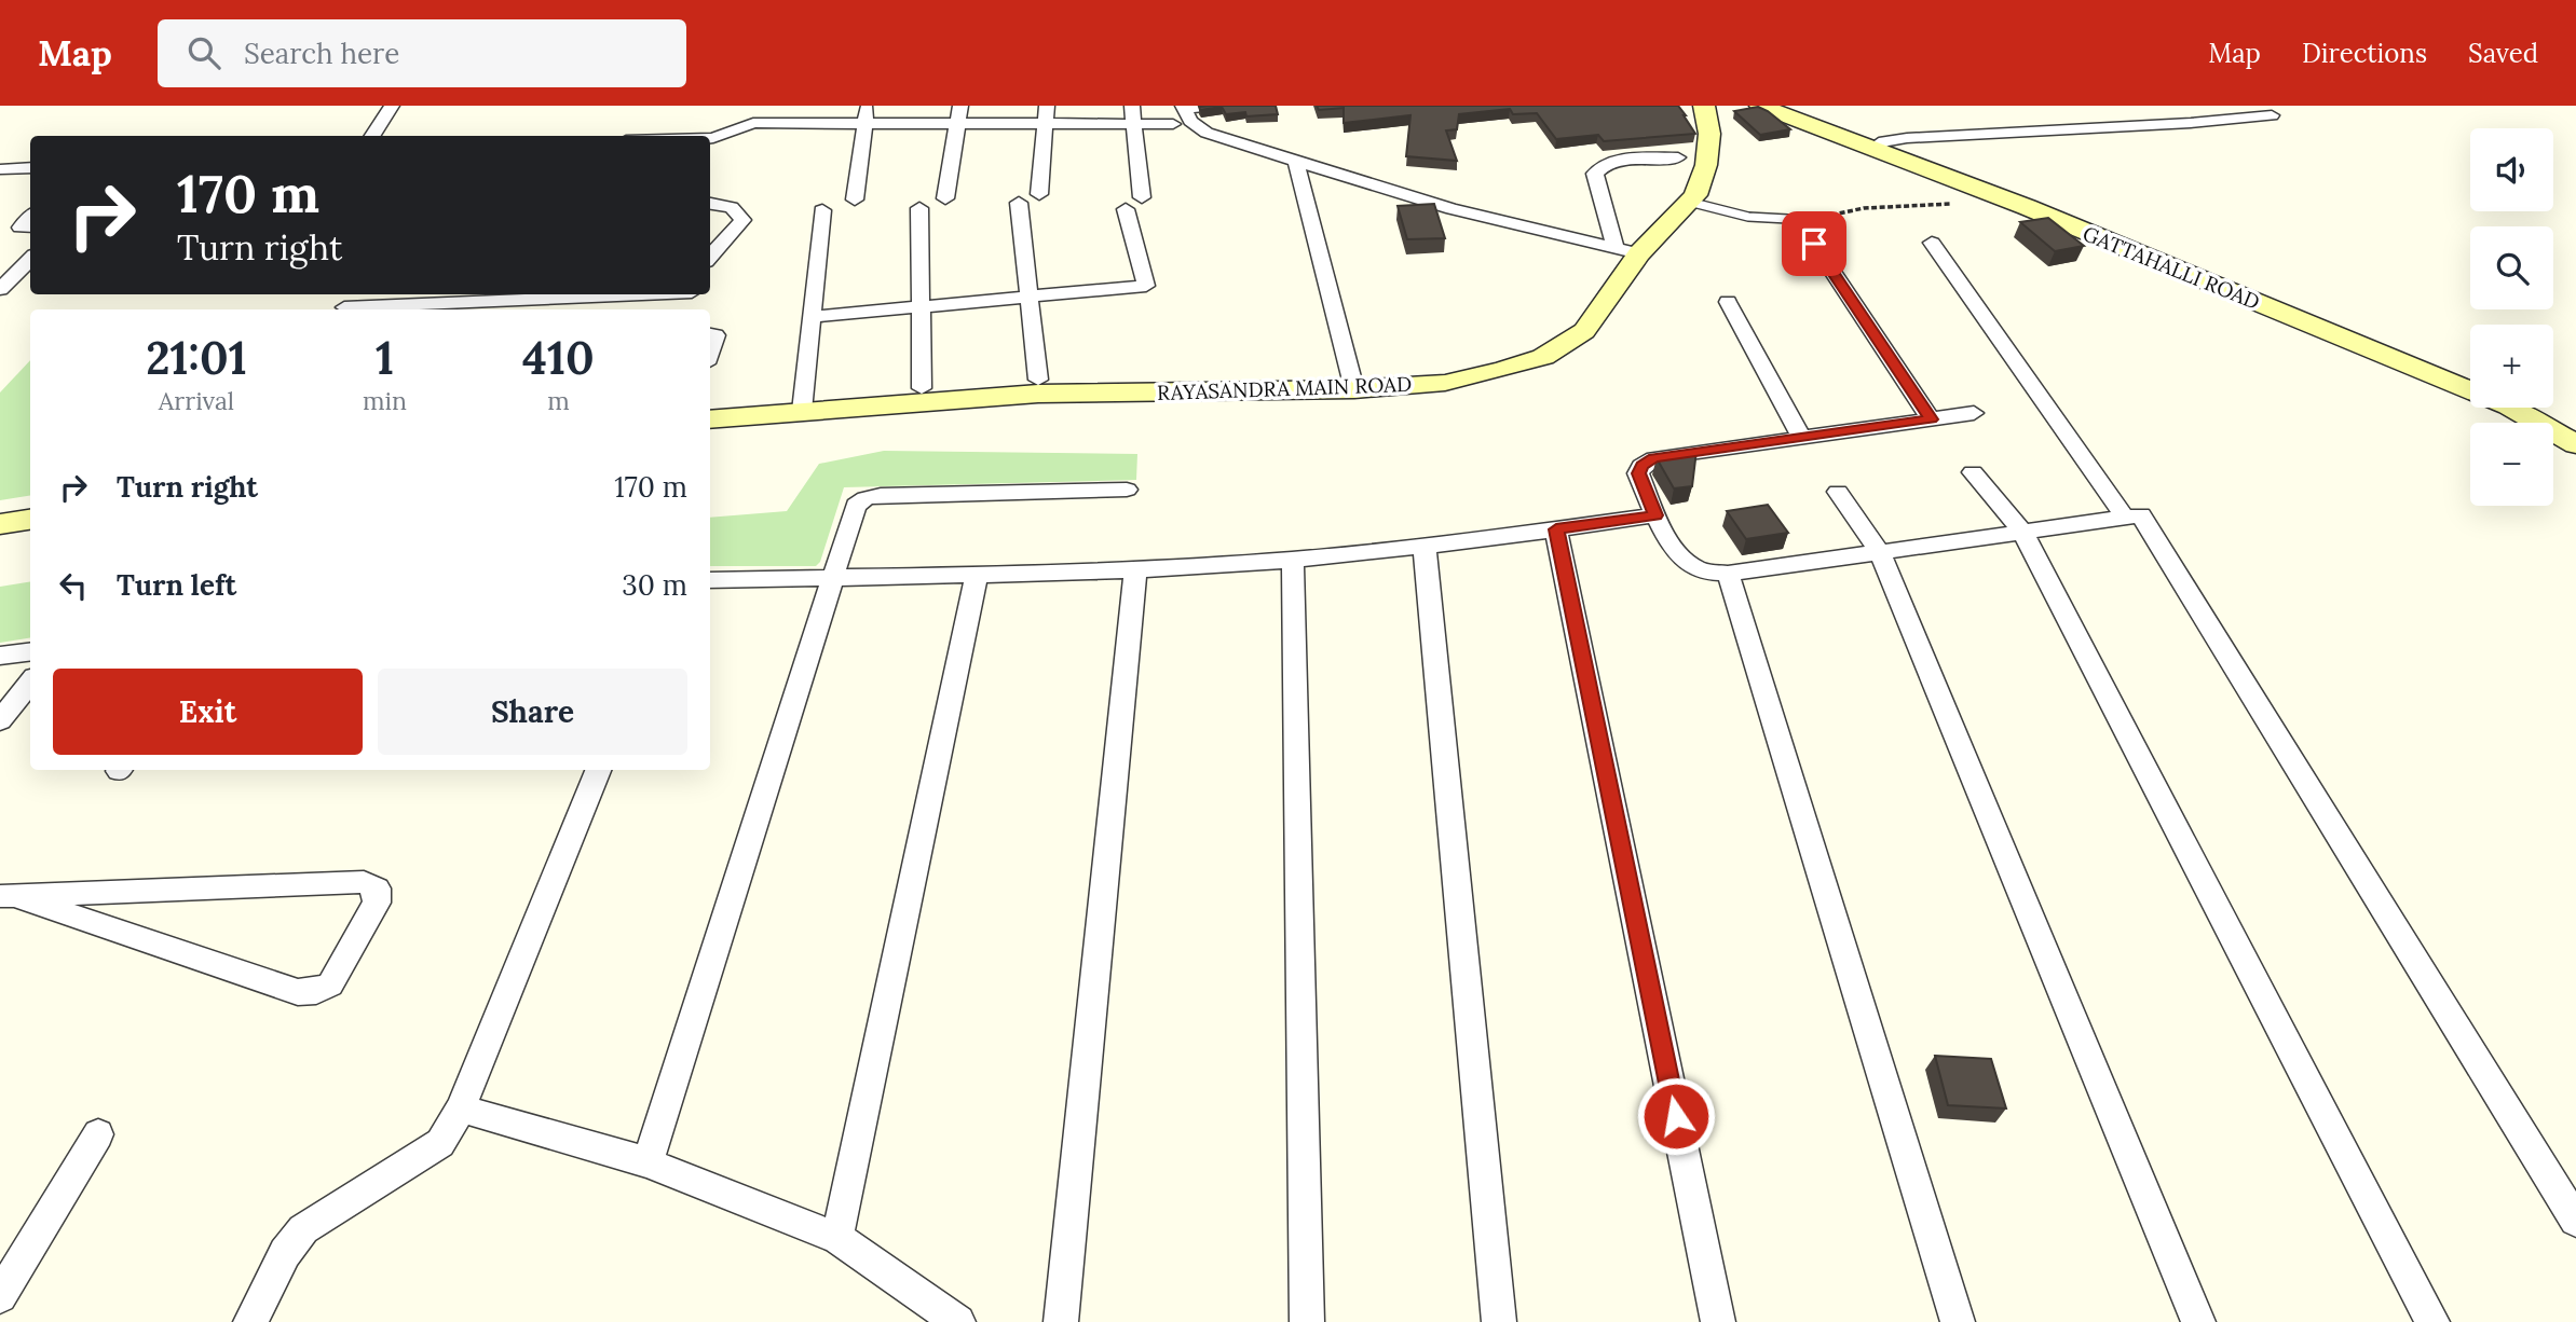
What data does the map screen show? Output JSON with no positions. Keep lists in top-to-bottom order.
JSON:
{
  "streets": {
    "street": ["GATTAHALLI ROAD", "RAYASANDRA MAIN ROAD"]
  },
  "page": {
    "header": "Map",
    "search": "Search here",
    "nav": ["Map", "Directions", "Saved"],
    "map_buttons": ["+", "−"],
    "turn": ["170 m", "Turn right"],
    "eta": [
      "21:01",
      "Arrival",
      "1",
      "min",
      "410",
      "m"
    ],
    "list": [
      {
        "name": "Turn right",
        "value": "170 m"
      },
      {
        "name": "Turn left",
        "value": "30 m"
      }
    ],
    "buttons": ["Exit", "Share"]
  }
}
